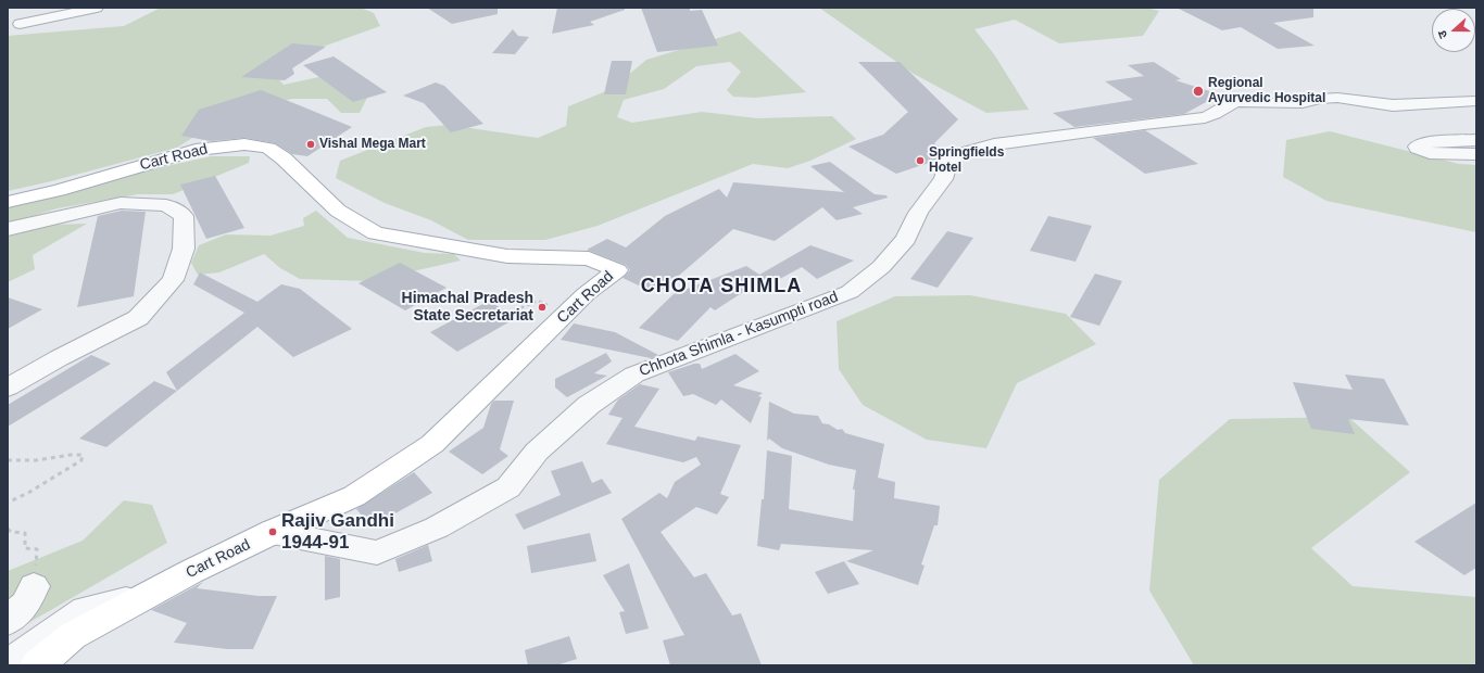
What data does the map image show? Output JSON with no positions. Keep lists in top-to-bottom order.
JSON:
{
  "streets": {
    "main road": ["Cart Road"],
    "street": ["Chhota Shimla - Kasumpti road"]
  },
  "crossings": [
    ["Cart Road", "Chhota Shimla - Kasumpti road"]
  ],
  "districts": ["CHOTA SHIMLA"],
  "places": [
    "Regional Ayurvedic Hospital",
    "Vishal Mega Mart",
    "Springfields Hotel",
    "Himachal Pradesh State Secretariat",
    "Rajiv Gandhi 1944-91"
  ],
  "north": "left"
}
